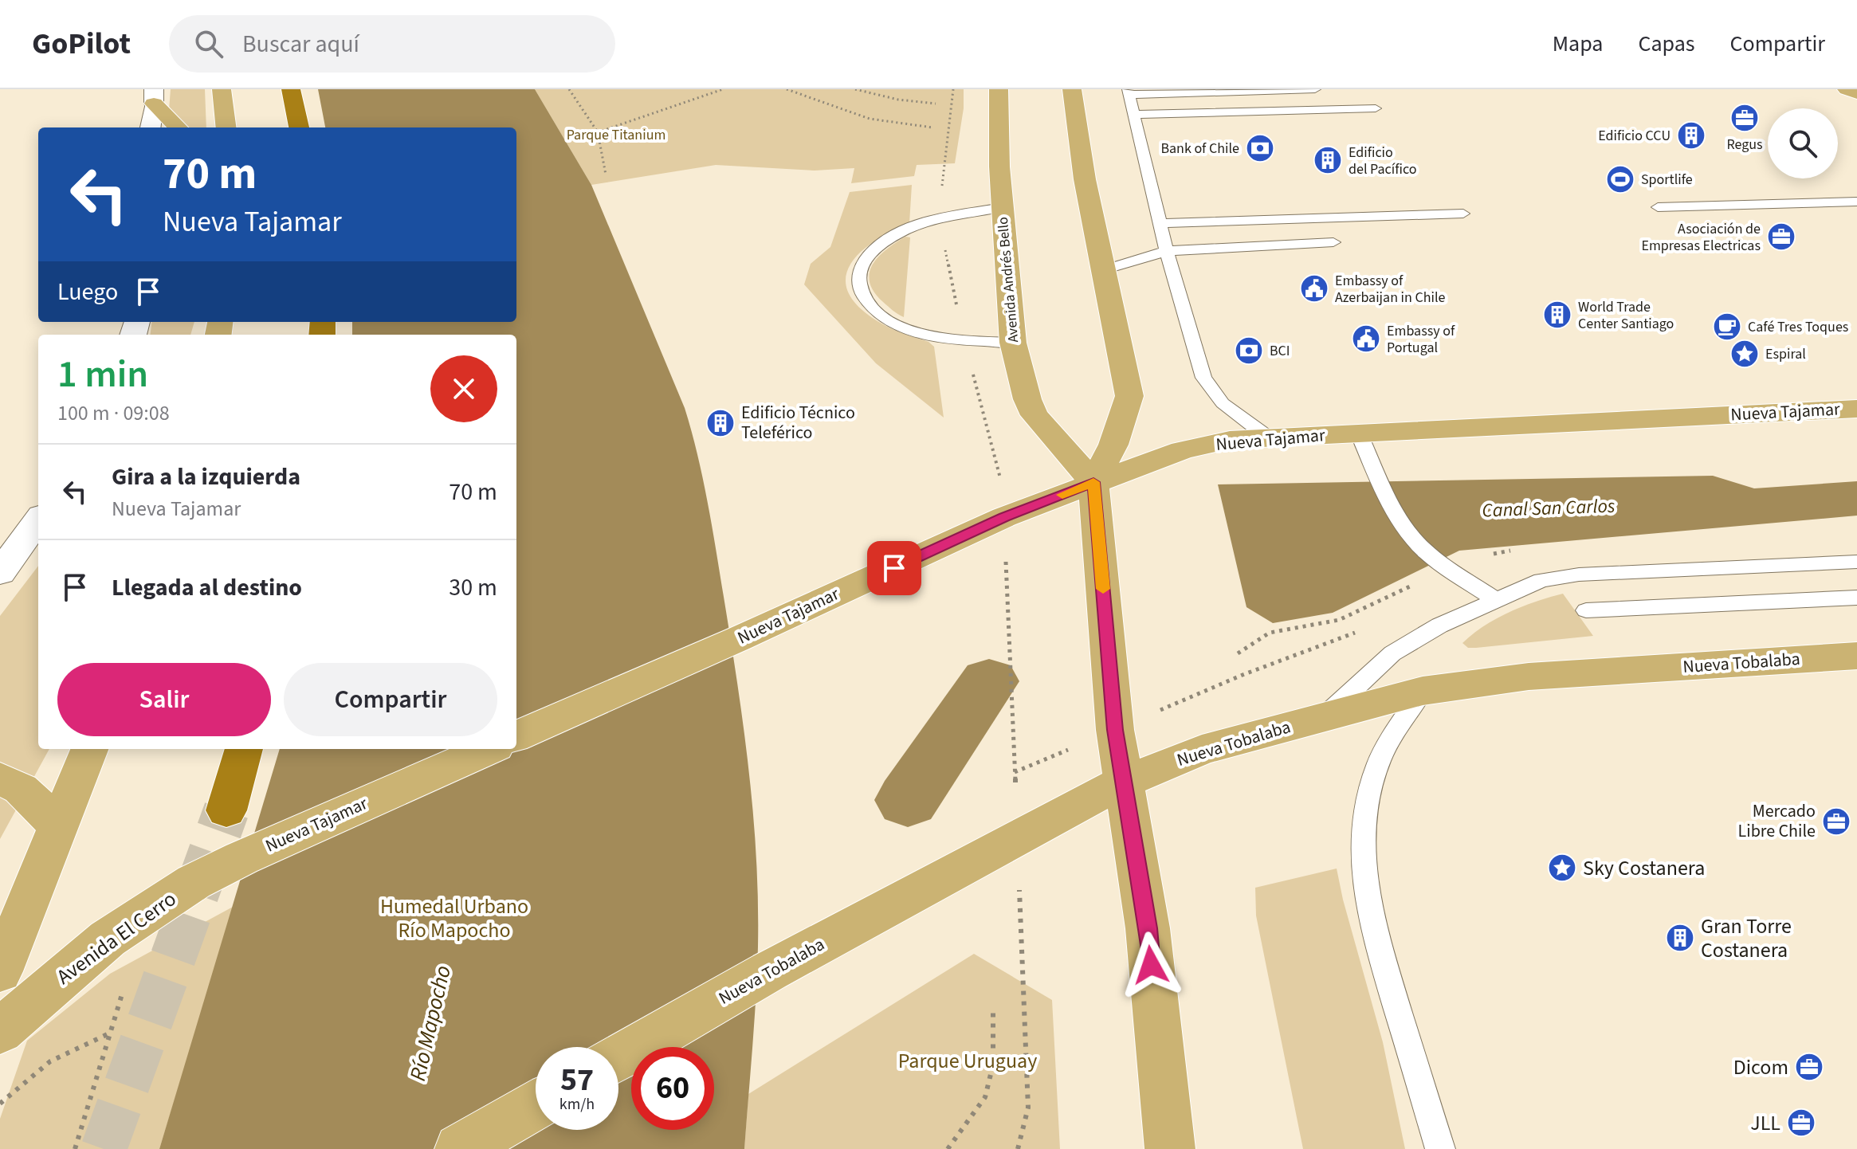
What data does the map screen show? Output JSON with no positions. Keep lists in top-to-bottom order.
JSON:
{
  "streets": {
    "main road": [
      "Avenida Andrés Bello",
      "Nueva Tajamar",
      "Nueva Tobalaba",
      "Avenida El Cerro"
    ]
  },
  "crossings": [
    ["Avenida Andrés Bello", "Nueva Tajamar"],
    ["Nueva Tajamar", "Avenida El Cerro"]
  ],
  "water": ["Canal San Carlos", "Río Mapocho"],
  "parks": ["Parque Titanium", "Humedal Urbano Río Mapocho", "Parque Uruguay"],
  "places": {
    "office": [
      "Regus",
      "Asociación de Empresas Electricas",
      "Mercado Libre Chile",
      "Dicom",
      "JLL"
    ],
    "building": [
      "Edificio CCU",
      "Edificio del Pacífico",
      "World Trade Center Santiago",
      "Edificio Técnico Teleférico",
      "Gran Torre Costanera"
    ],
    "bank": ["Bank of Chile", "BCI"],
    "sports": ["Sportlife"],
    "public building": ["Embassy of Azerbaijan in Chile", "Embassy of Portugal"],
    "cafe": ["Café Tres Toques"],
    "place": ["Espiral", "Sky Costanera"]
  },
  "page": {
    "header": "GoPilot",
    "search": "Buscar aquí",
    "nav": ["Mapa", "Capas", "Compartir"],
    "turn": ["70 m", "Nueva Tajamar"],
    "then": "Luego",
    "heading": ["1 min", "100 m · 09:08"],
    "list": [
      {
        "name": "Gira a la izquierda",
        "note": "Nueva Tajamar",
        "value": "70 m"
      },
      {
        "name": "Llegada al destino",
        "value": "30 m"
      }
    ],
    "buttons": ["Salir", "Compartir"],
    "speed": "57 km/h",
    "limit": "60"
  }
}
